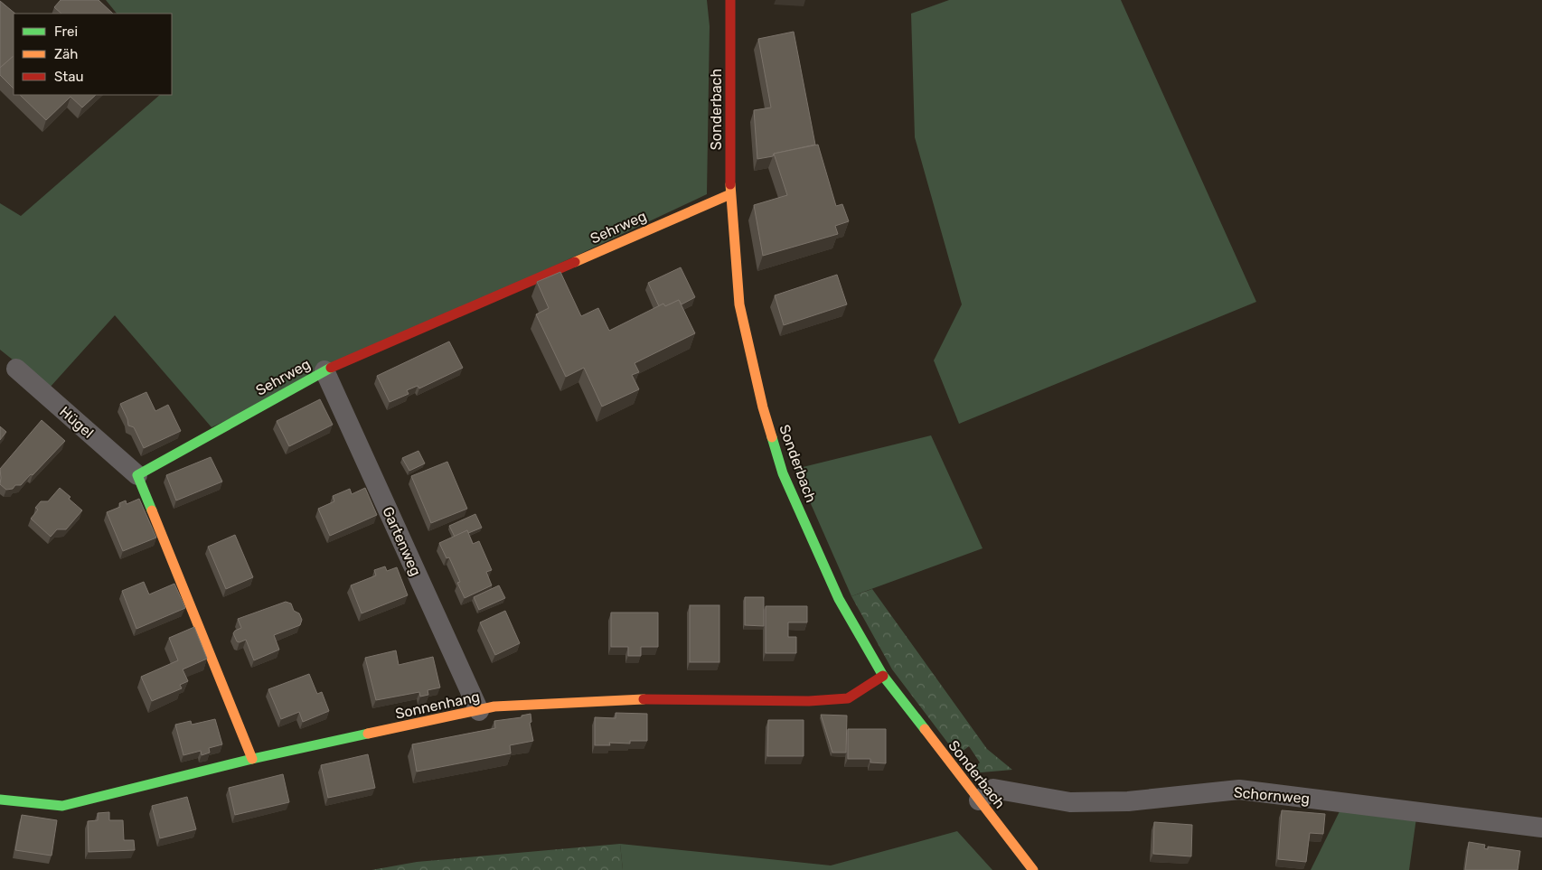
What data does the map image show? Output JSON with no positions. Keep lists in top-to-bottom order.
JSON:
{
  "streets": {
    "street": [
      "Sonderbach",
      "Sehrweg",
      "Hügel",
      "Gartenweg",
      "Sonnenhang",
      "Schornweg"
    ]
  },
  "crossings": [
    ["Sonderbach", "Sehrweg"],
    ["Sonderbach", "Sonnenhang"],
    ["Sonderbach", "Schornweg"],
    ["Sehrweg", "Hügel"],
    ["Sehrweg", "Gartenweg"],
    ["Gartenweg", "Sonnenhang"]
  ],
  "legend": ["Frei", "Zäh", "Stau"]
}
